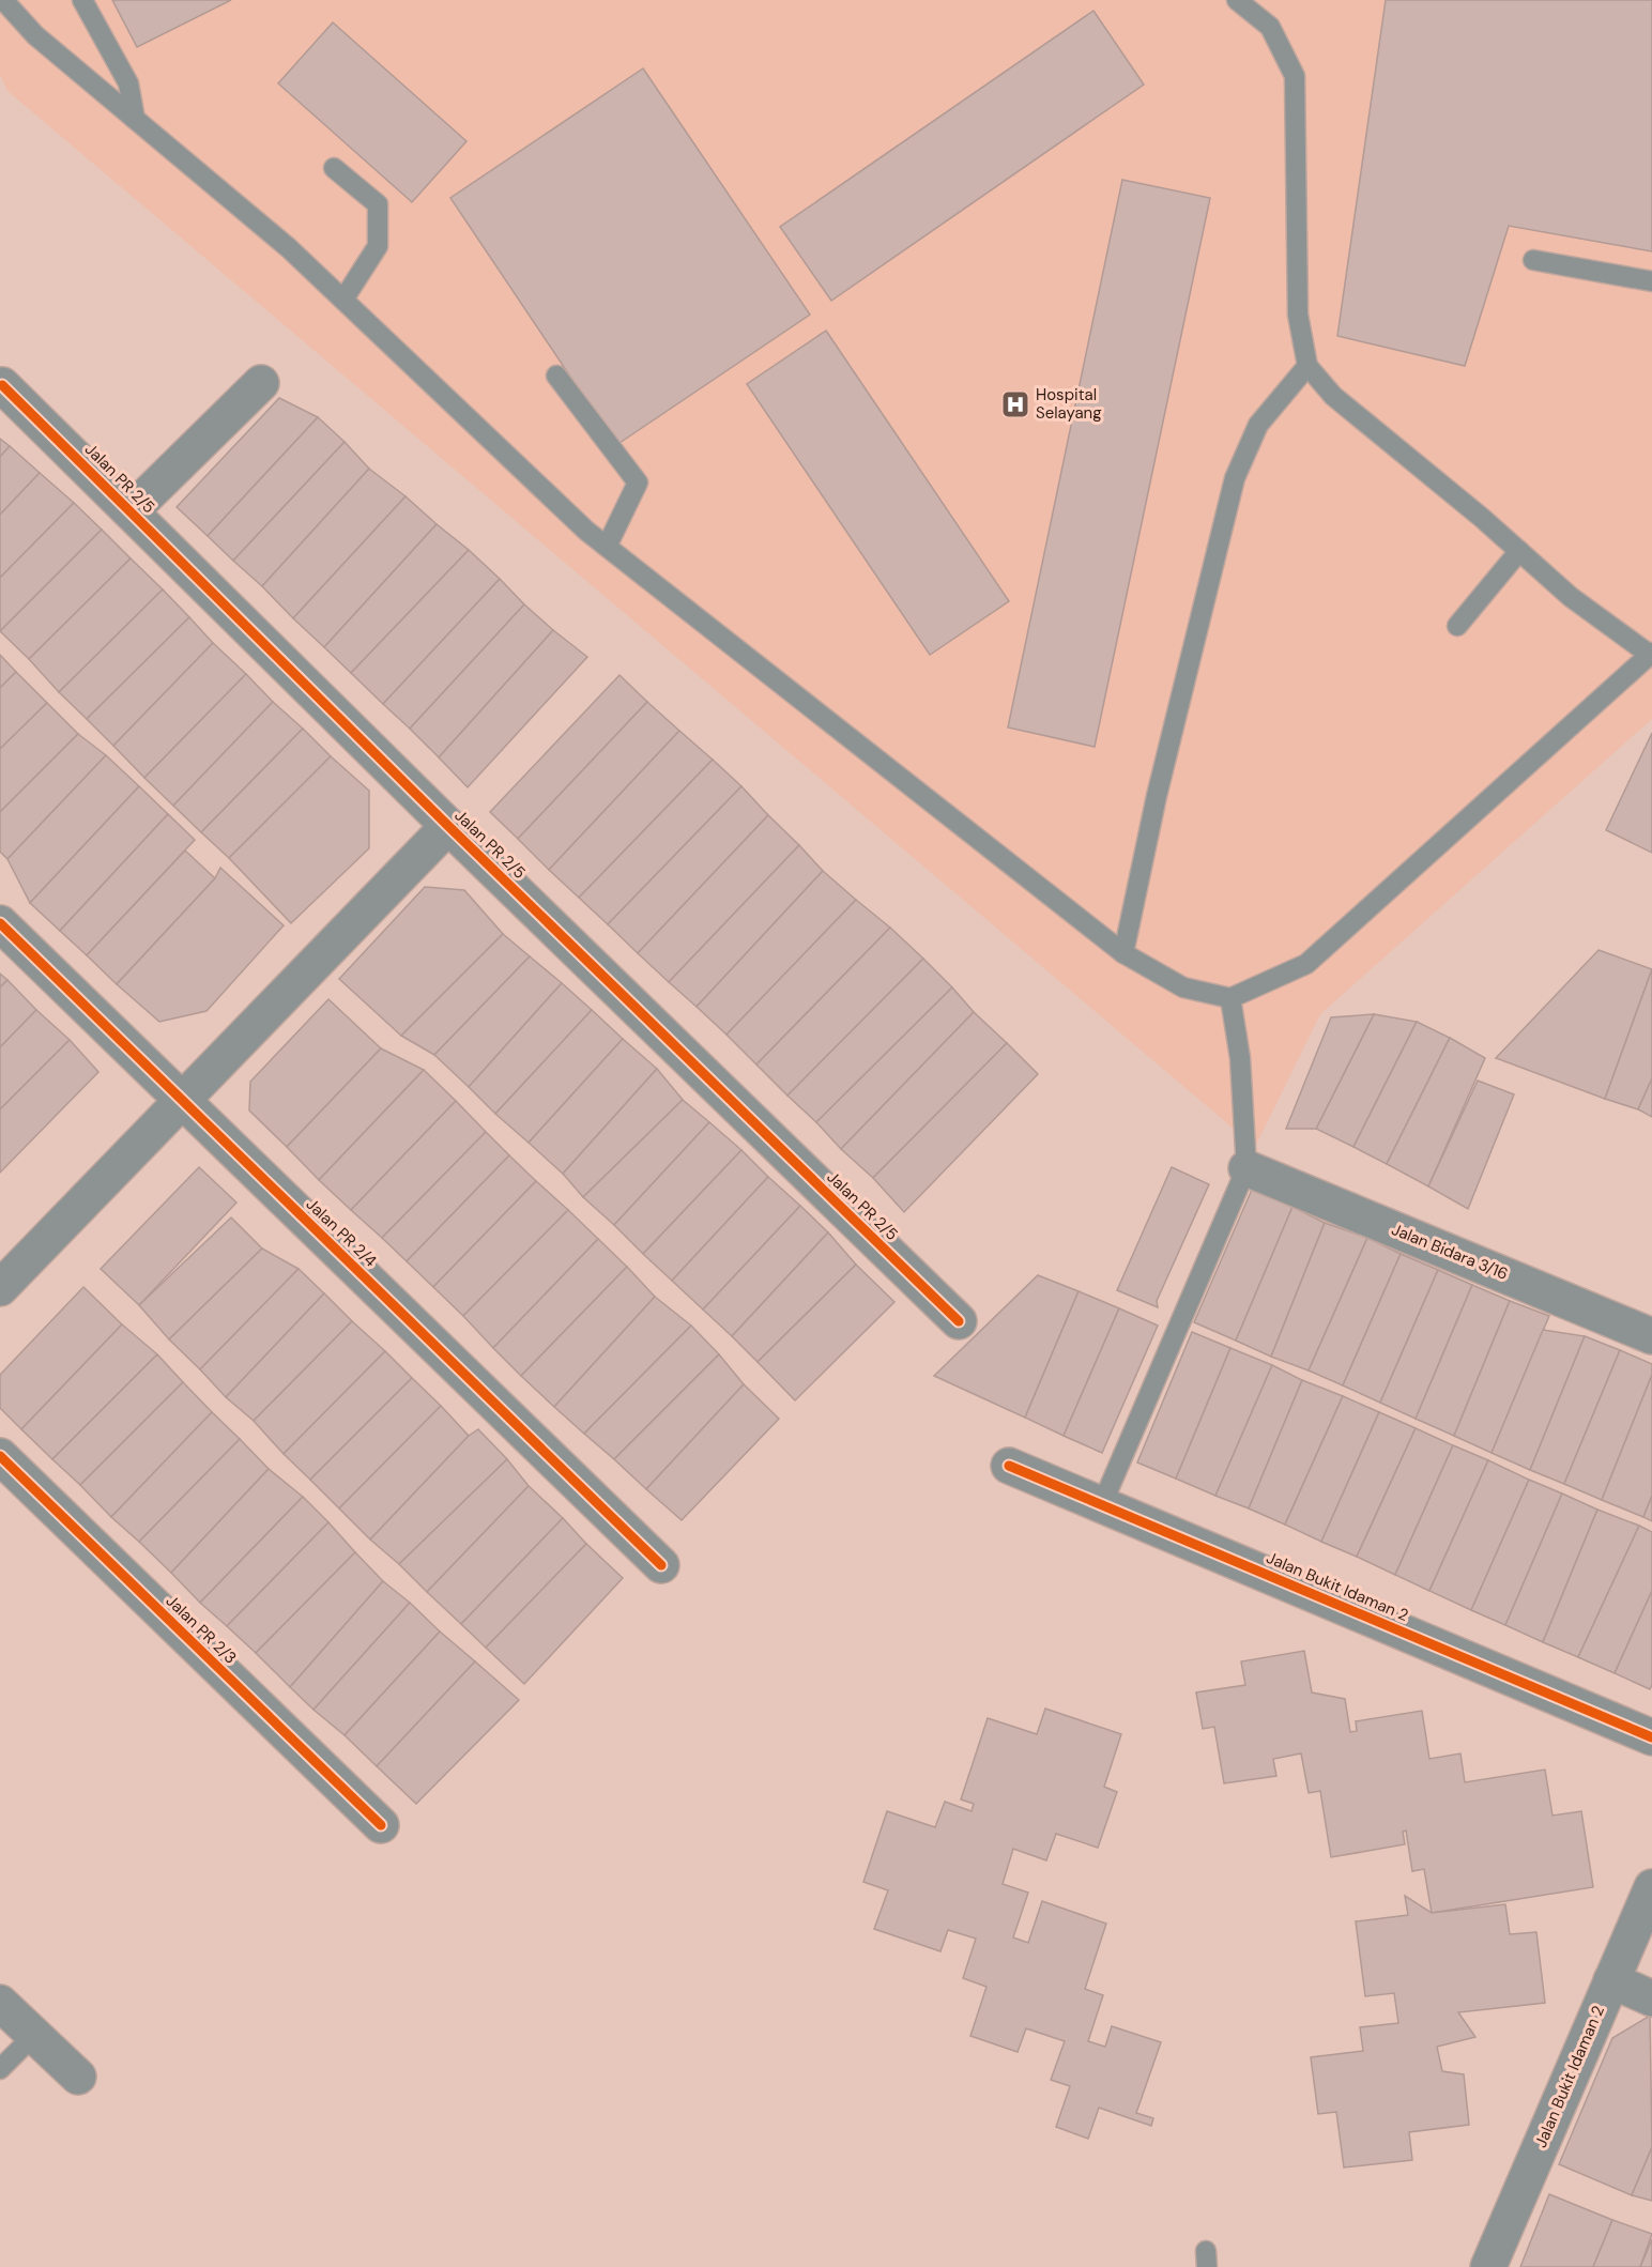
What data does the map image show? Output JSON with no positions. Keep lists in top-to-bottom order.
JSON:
{
  "streets": {
    "street": [
      "Jalan PR 2/5",
      "Jalan PR 2/4",
      "Jalan Bidara 3/16",
      "Jalan Bukit Idaman 2",
      "Jalan PR 2/3"
    ]
  },
  "places": {
    "hospital": ["Hospital Selayang"]
  }
}
